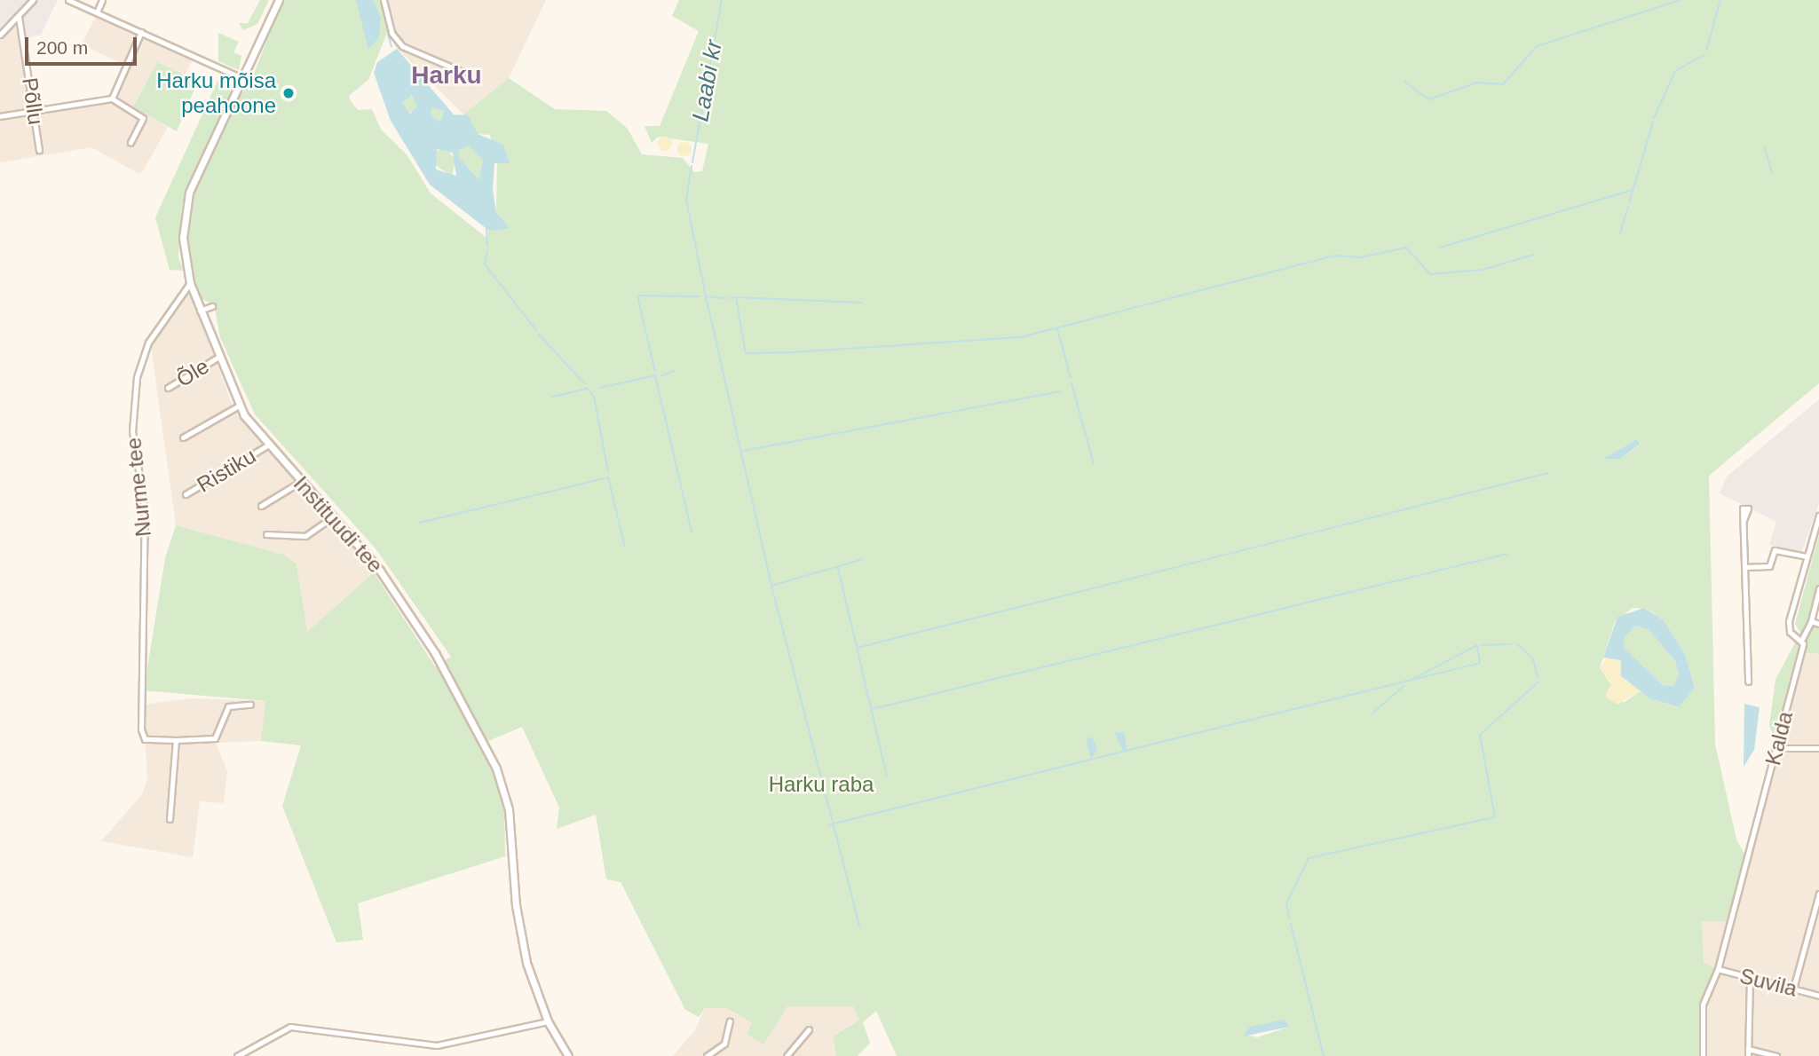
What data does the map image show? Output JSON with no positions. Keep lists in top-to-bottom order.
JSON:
{
  "streets": {
    "street": [
      "Põllu",
      "Õle",
      "Ristiku",
      "Nurme tee",
      "Instituudi tee",
      "Kalda",
      "Suvila"
    ]
  },
  "crossings": [
    ["Õle", "Instituudi tee"],
    ["Ristiku", "Instituudi tee"],
    ["Nurme tee", "Instituudi tee"],
    ["Kalda", "Suvila"]
  ],
  "districts": ["Harku"],
  "water": ["Laabi kr"],
  "parks": ["Harku raba"],
  "places": ["Harku mõisa peahoone"],
  "scale_bar": "200 m"
}
